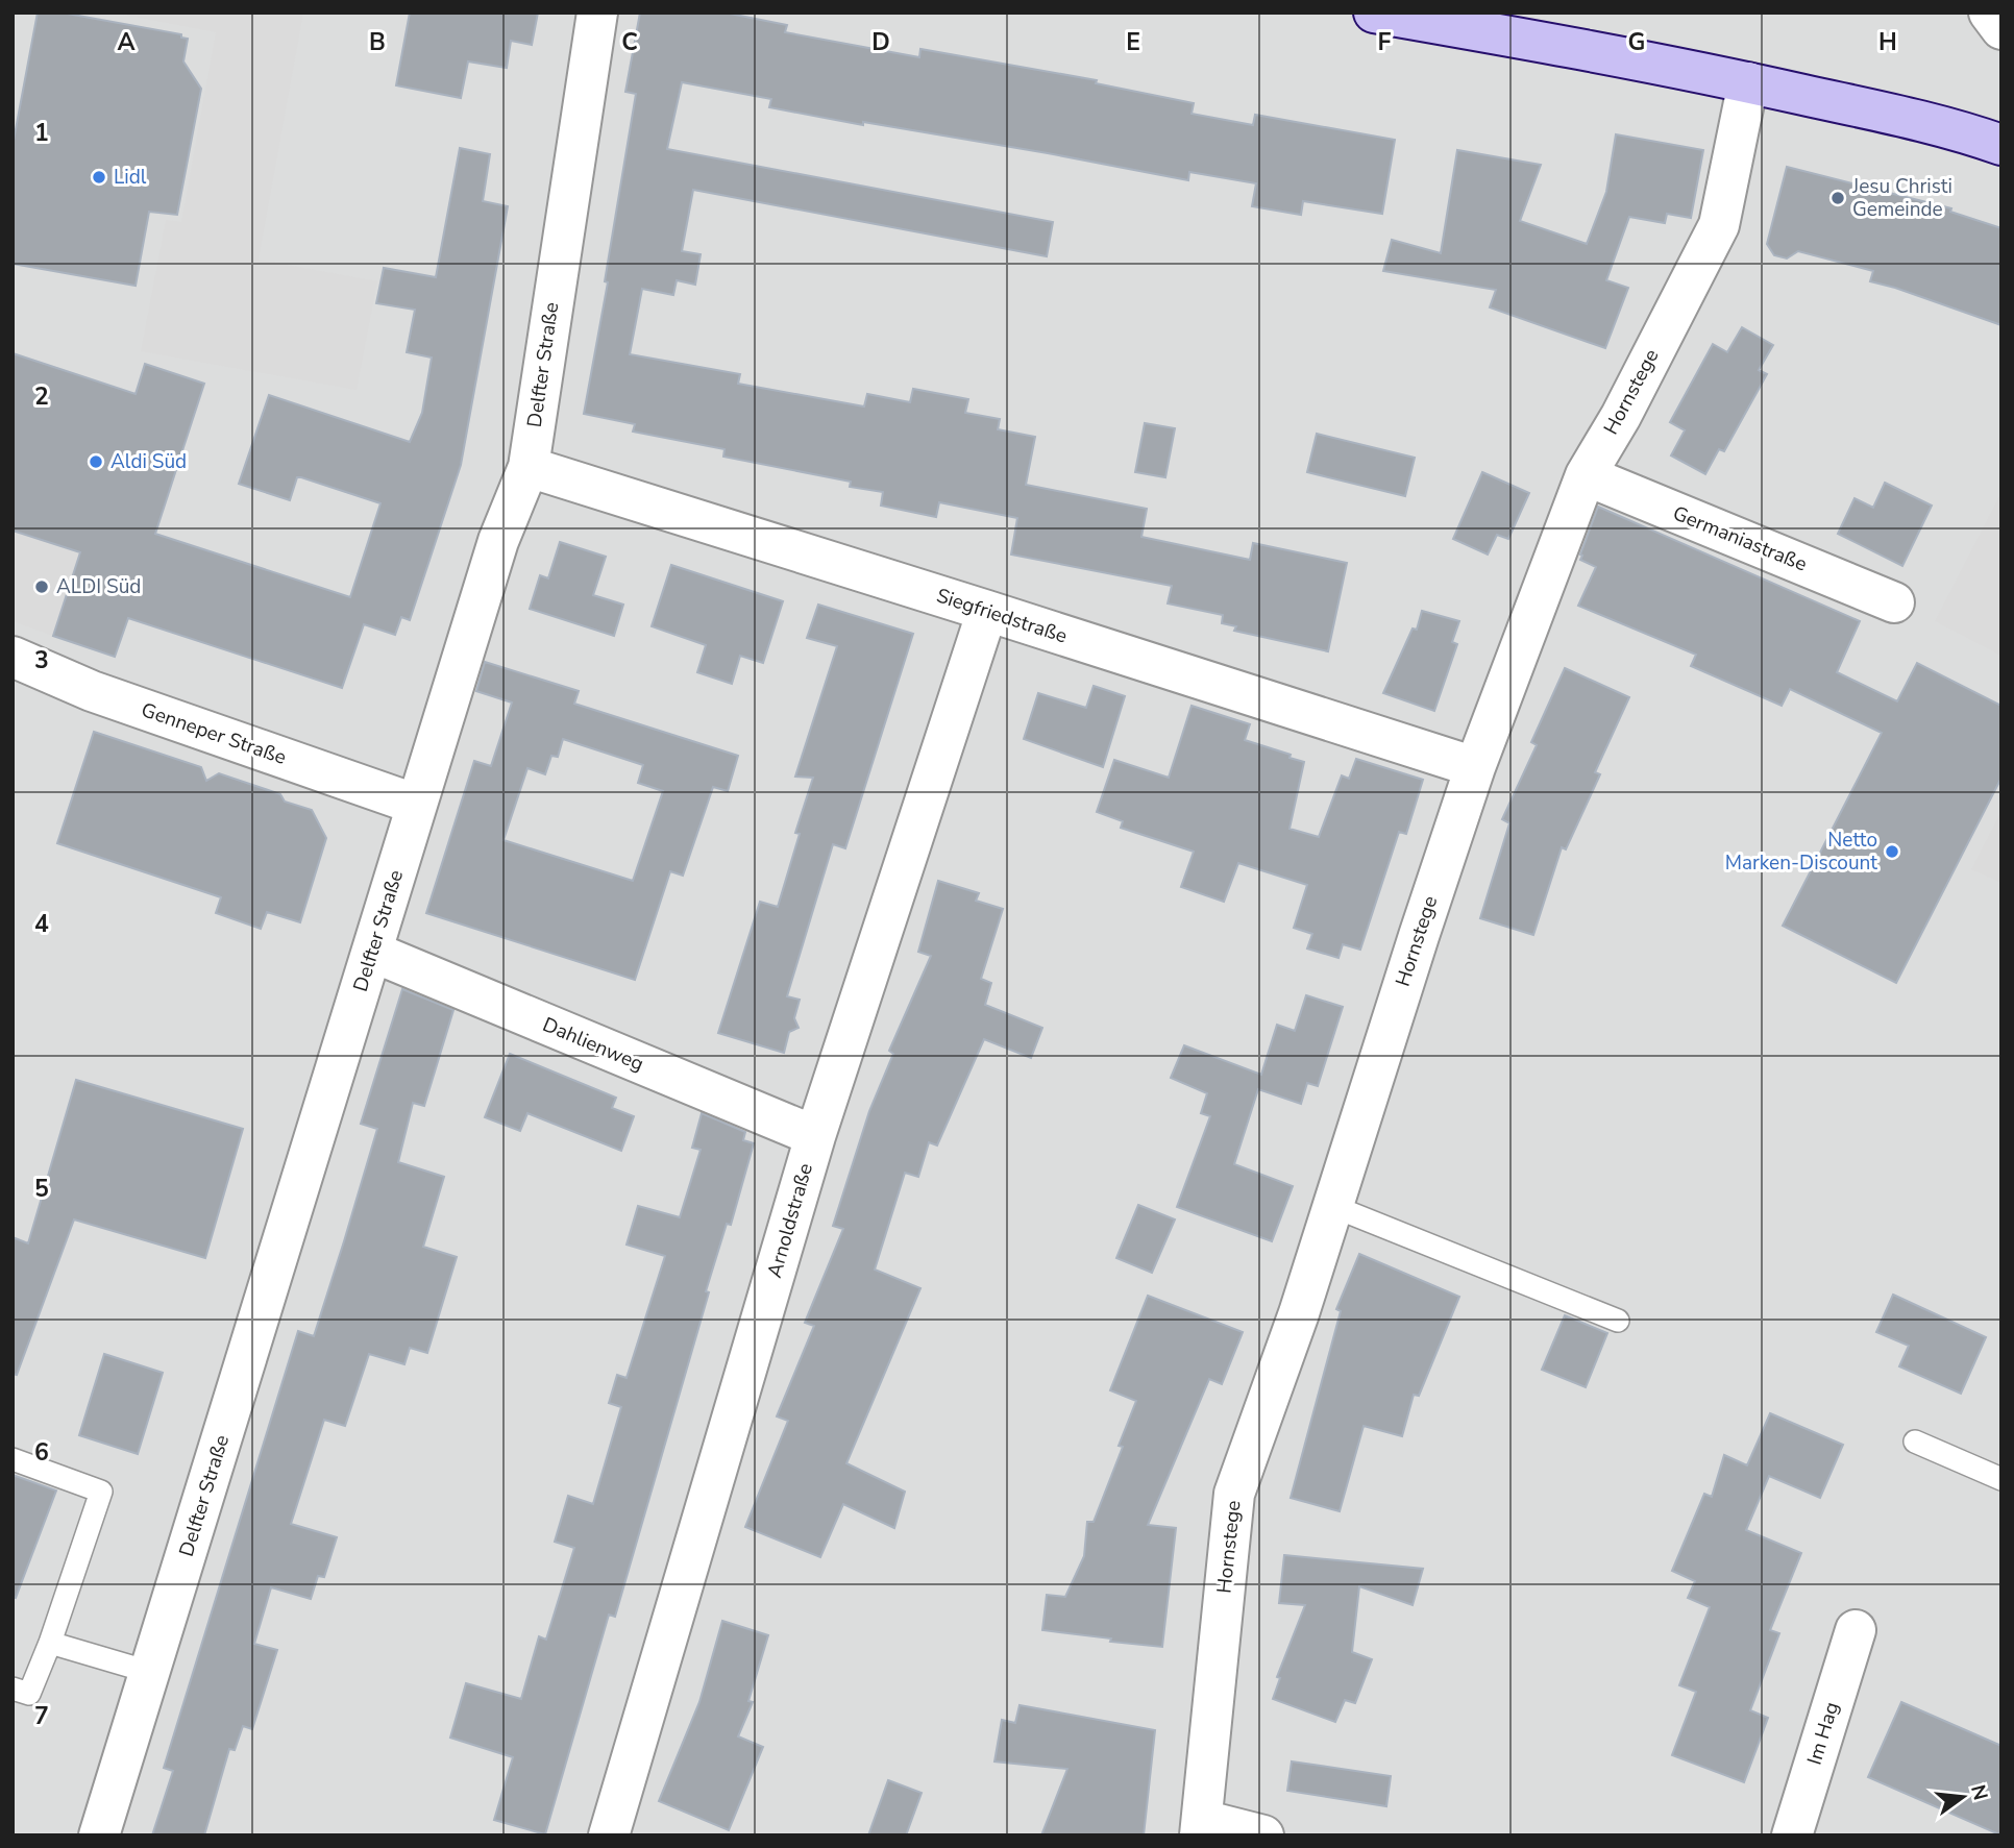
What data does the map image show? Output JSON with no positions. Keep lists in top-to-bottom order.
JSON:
{
  "streets": {
    "street": [
      "Delfter Straße",
      "Hornstege",
      "Germaniastraße",
      "Siegfriedstraße",
      "Genneper Straße",
      "Dahlienweg",
      "Arnoldstraße",
      "Im Hag"
    ]
  },
  "crossings": [
    ["Delfter Straße", "Siegfriedstraße"],
    ["Delfter Straße", "Genneper Straße"],
    ["Delfter Straße", "Dahlienweg"],
    ["Hornstege", "Germaniastraße"],
    ["Hornstege", "Siegfriedstraße"],
    ["Siegfriedstraße", "Arnoldstraße"],
    ["Dahlienweg", "Arnoldstraße"]
  ],
  "places": [
    "Lidl",
    "Jesu Christi Gemeinde",
    "Aldi Süd",
    "ALDI Süd",
    "Netto Marken-Discount"
  ],
  "north": "right",
  "grid": {
    "columns": [
      "A",
      "B",
      "C",
      "D",
      "E",
      "F",
      "G",
      "H"
    ],
    "rows": [
      "1",
      "2",
      "3",
      "4",
      "5",
      "6",
      "7"
    ]
  }
}
